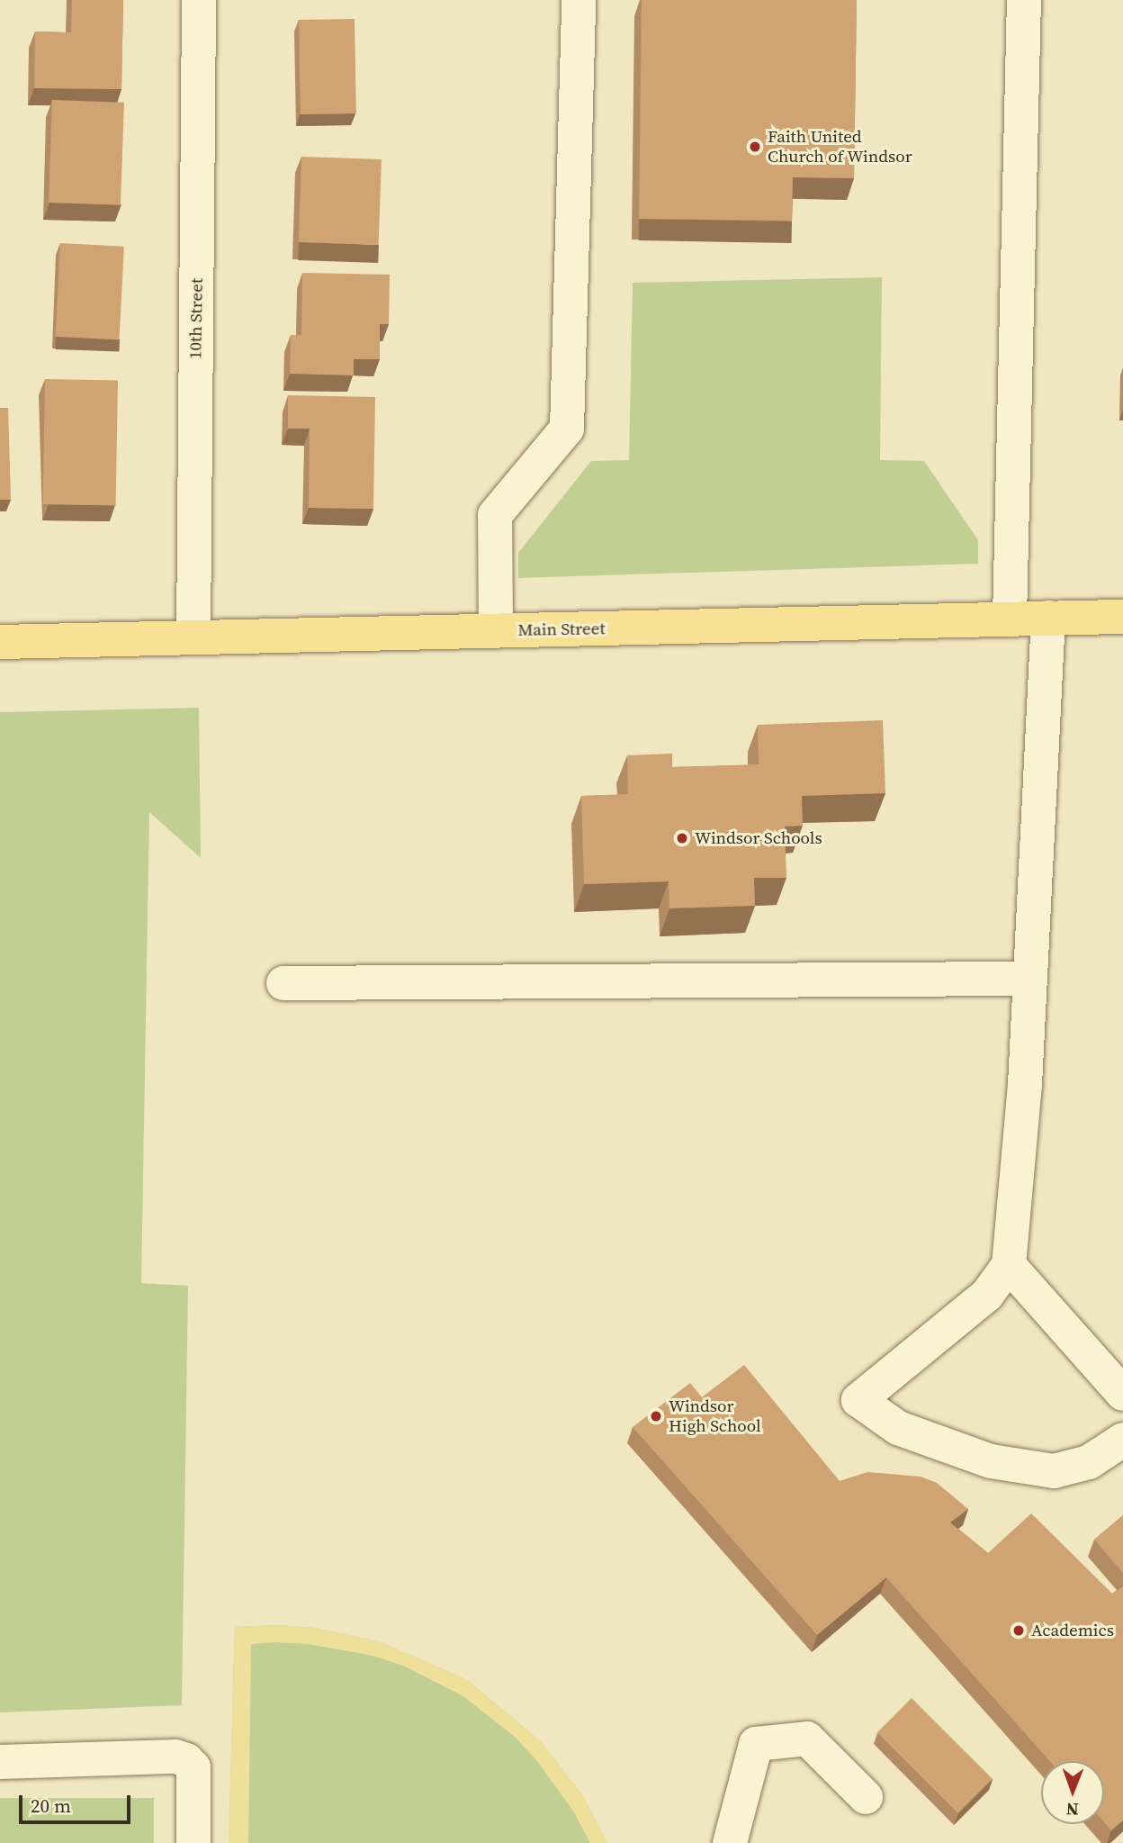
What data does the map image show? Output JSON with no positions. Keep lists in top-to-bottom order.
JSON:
{
  "streets": {
    "main road": ["Main Street"],
    "street": ["10th Street"]
  },
  "crossings": [
    ["10th Street", "Main Street"]
  ],
  "places": [
    "Faith United Church of Windsor",
    "Windsor Schools",
    "Windsor High School",
    "Academics"
  ],
  "scale_bar": "20 m",
  "north": "bottom"
}
